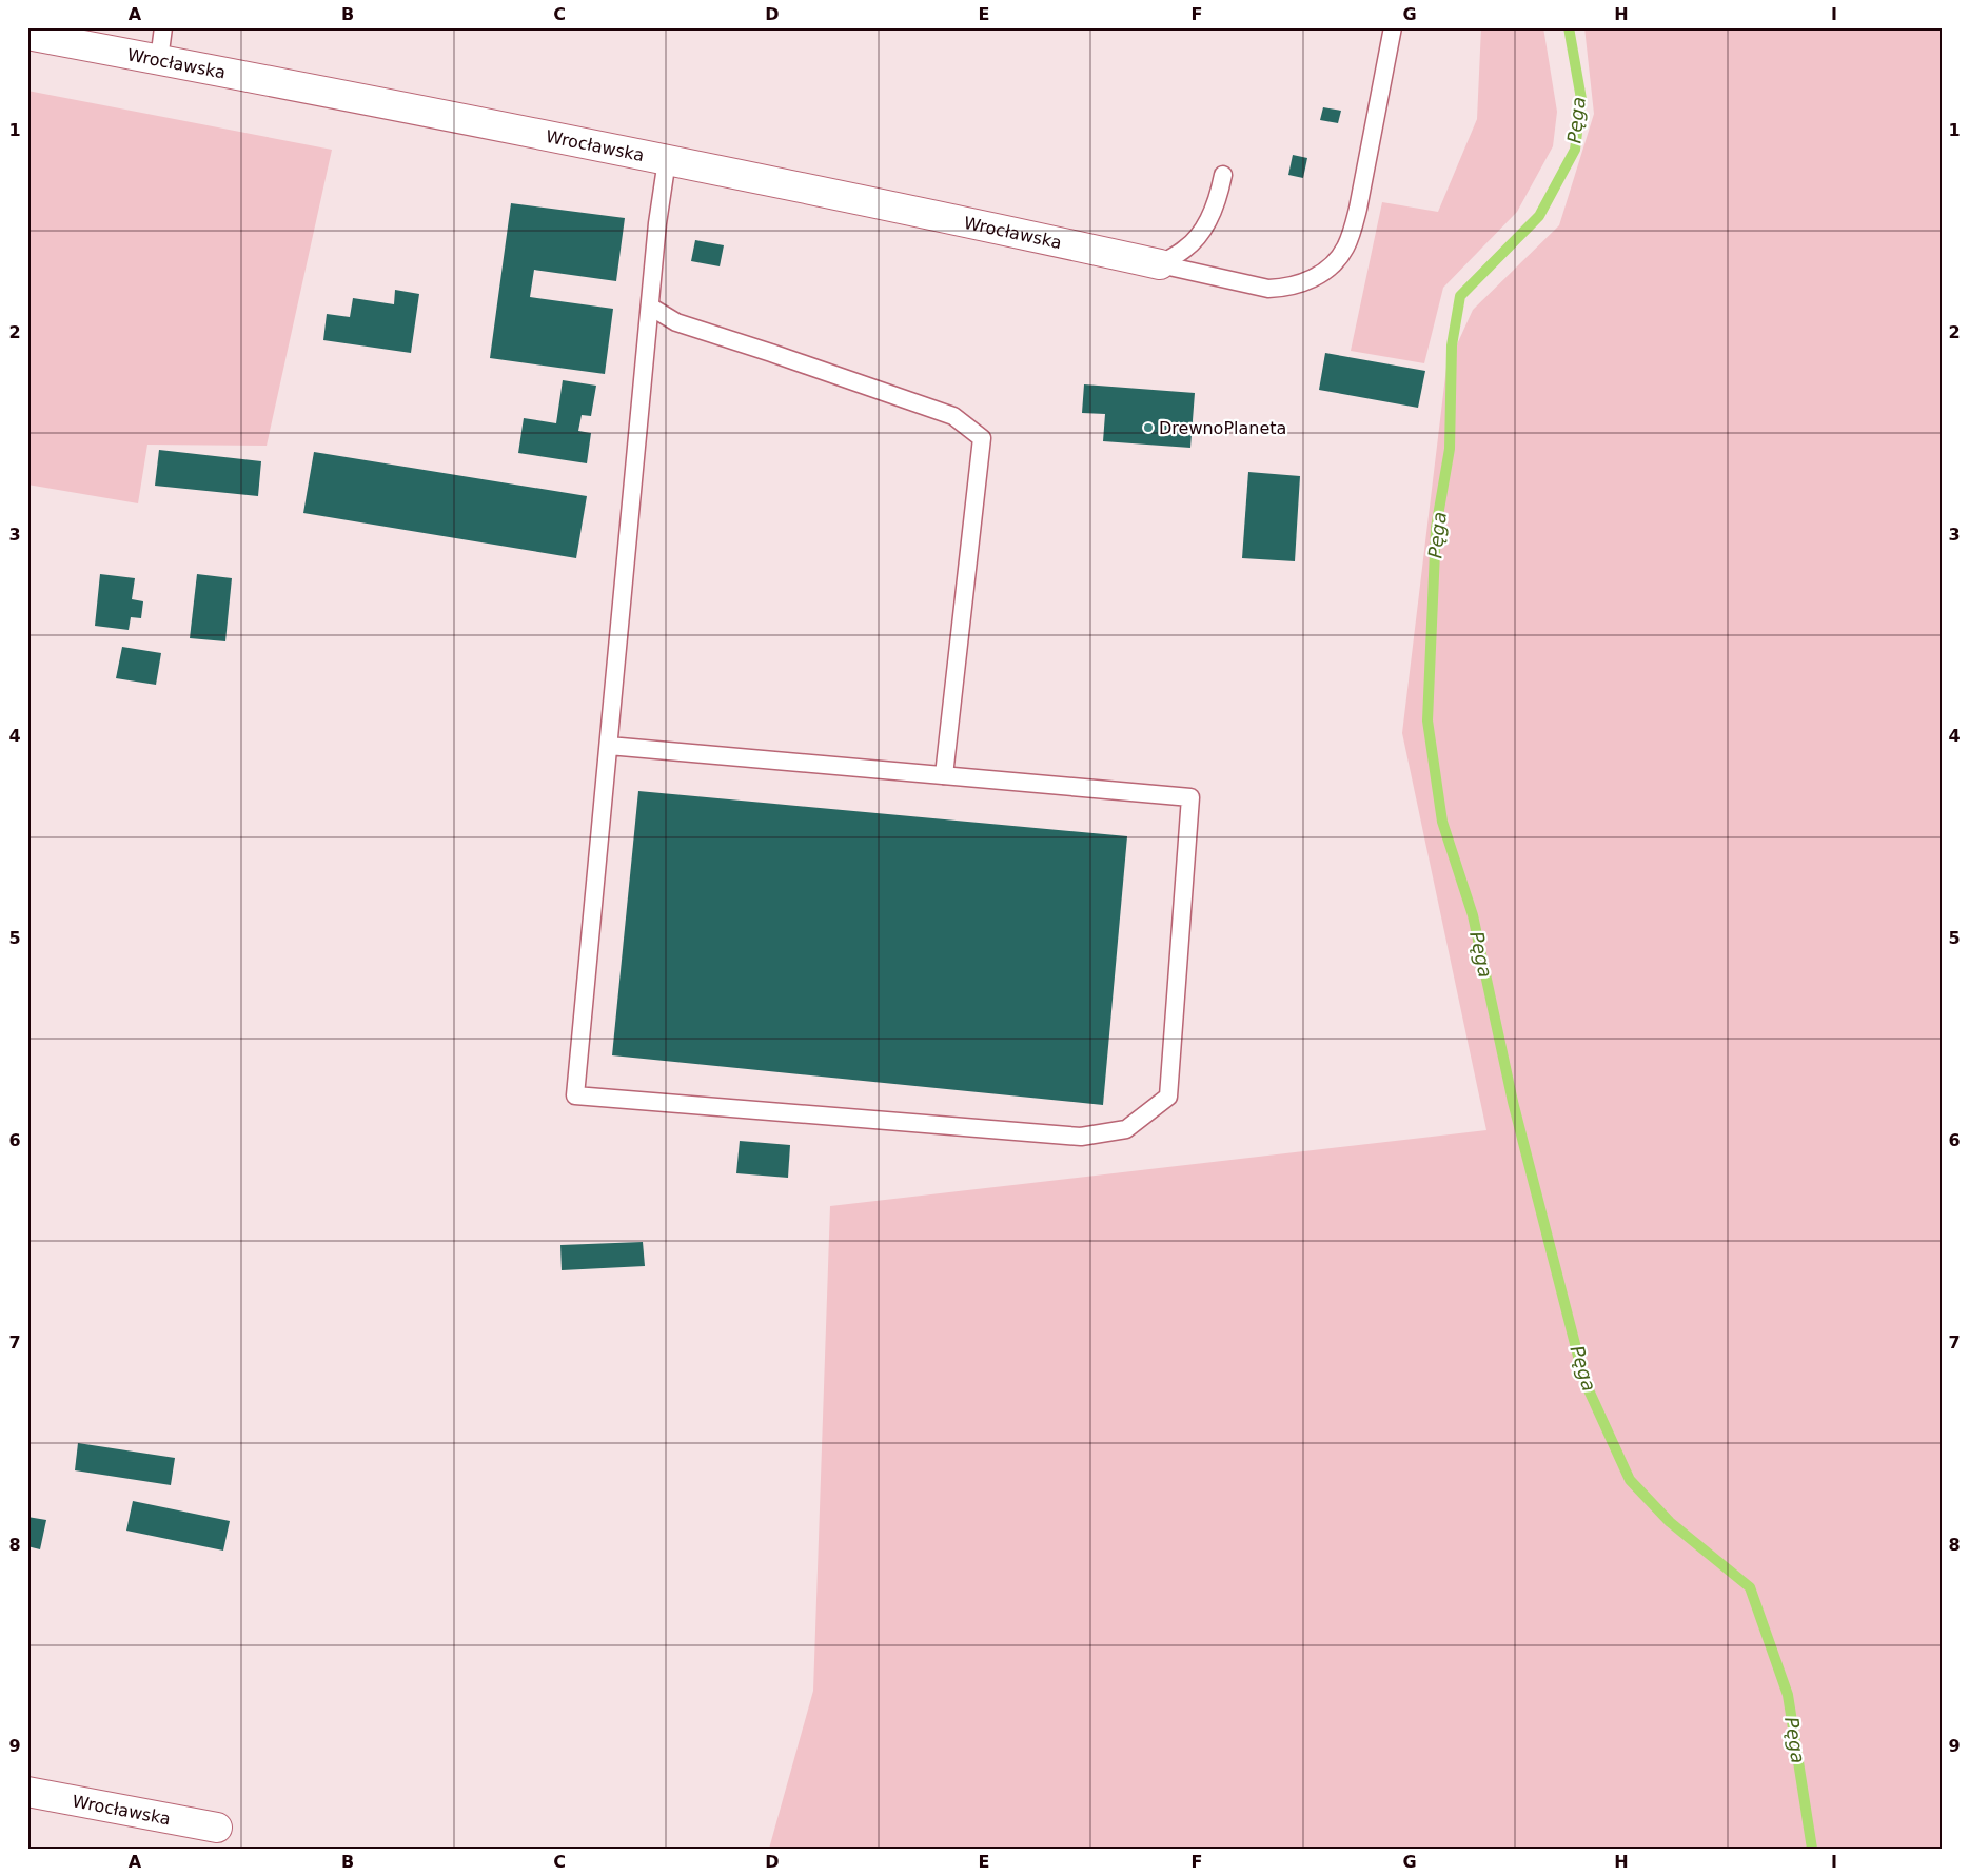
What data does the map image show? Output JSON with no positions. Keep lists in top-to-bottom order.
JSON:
{
  "streets": {
    "street": ["Wrocławska"]
  },
  "water": ["Pęga"],
  "places": ["DrewnoPlaneta"],
  "grid": {
    "columns": [
      "A",
      "B",
      "C",
      "D",
      "E",
      "F",
      "G",
      "H",
      "I"
    ],
    "rows": [
      "1",
      "2",
      "3",
      "4",
      "5",
      "6",
      "7",
      "8",
      "9"
    ]
  }
}
